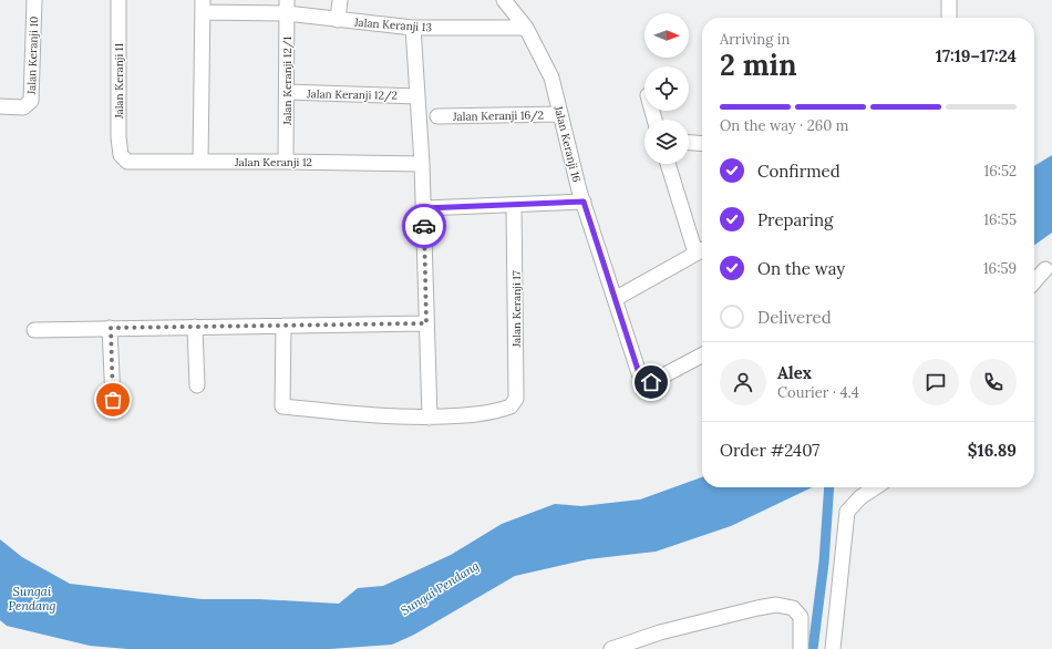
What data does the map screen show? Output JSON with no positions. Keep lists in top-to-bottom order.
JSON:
{
  "streets": {
    "street": [
      "Jalan Keranji 13",
      "Jalan Keranji 10",
      "Jalan Keranji 11",
      "Jalan Keranji 12/1",
      "Jalan Keranji 12/2",
      "Jalan Keranji 16/2",
      "Jalan Keranji 16",
      "Jalan Keranji 12",
      "Jalan Keranji 17"
    ]
  },
  "crossings": [
    ["Jalan Keranji 13", "Jalan Keranji 12/1"],
    ["Jalan Keranji 13", "Jalan Keranji 16"],
    ["Jalan Keranji 11", "Jalan Keranji 12"],
    ["Jalan Keranji 12/1", "Jalan Keranji 12/2"],
    ["Jalan Keranji 12/1", "Jalan Keranji 12"],
    ["Jalan Keranji 16/2", "Jalan Keranji 16"]
  ],
  "water": ["Sungai Pendang"],
  "north": "right",
  "page": {
    "heading": ["2 min", "Arriving in", "17:19–17:24"],
    "panel": [
      "Alex",
      "Courier · 4.4",
      "Order #2407",
      "$16.89"
    ],
    "bar": "On the way · 260 m",
    "list": [
      ["Confirmed", "16:52"],
      ["Preparing", "16:55"],
      ["On the way", "16:59"],
      "Delivered"
    ]
  }
}
